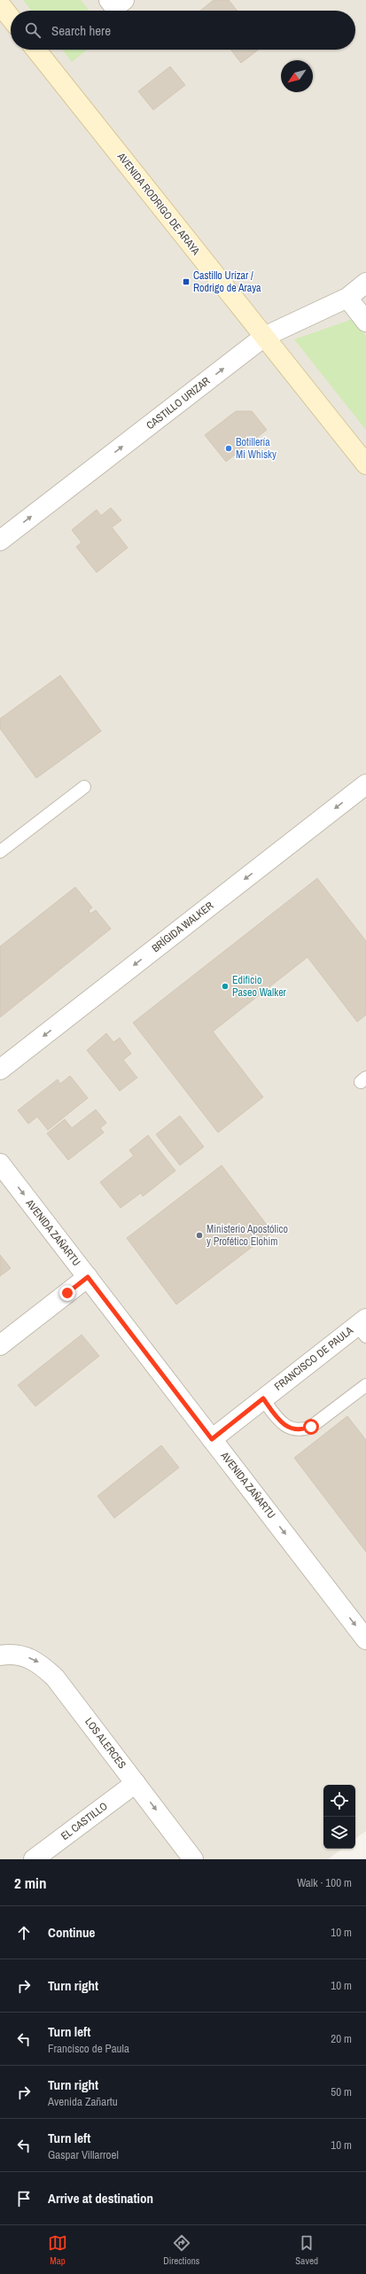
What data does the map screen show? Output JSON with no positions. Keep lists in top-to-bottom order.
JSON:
{
  "streets": {
    "main road": ["AVENIDA RODRIGO DE ARAYA"],
    "street": [
      "CASTILLO URIZAR",
      "BRÍGIDA WALKER",
      "AVENIDA ZAÑARTU",
      "FRANCISCO DE PAULA",
      "LOS ALERCES",
      "EL CASTILLO"
    ]
  },
  "crossings": [
    ["AVENIDA RODRIGO DE ARAYA", "CASTILLO URIZAR"],
    ["AVENIDA ZAÑARTU", "FRANCISCO DE PAULA"],
    ["LOS ALERCES", "EL CASTILLO"]
  ],
  "one_way": [
    "CASTILLO URIZAR",
    "BRÍGIDA WALKER",
    "AVENIDA ZAÑARTU",
    "LOS ALERCES"
  ],
  "places": {
    "transit": ["Castillo Urízar / Rodrigo de Araya"],
    "other": ["Botillería Mi Whisky", "Edificio Paseo Walker", "Ministerio Apostólico y Profético Elohim"]
  },
  "north": "bottom left",
  "page": {
    "search": "Search here",
    "heading": ["2 min", "Walk · 100 m"],
    "list": [
      ["Continue", "10 m"],
      ["Turn right", "10 m"],
      ["Turn left", "Francisco de Paula", "20 m"],
      ["Turn right", "Avenida Zañartu", "50 m"],
      ["Turn left", "Gaspar Villarroel", "10 m"],
      "Arrive at destination"
    ],
    "nav": ["Map", "Directions", "Saved"]
  }
}
